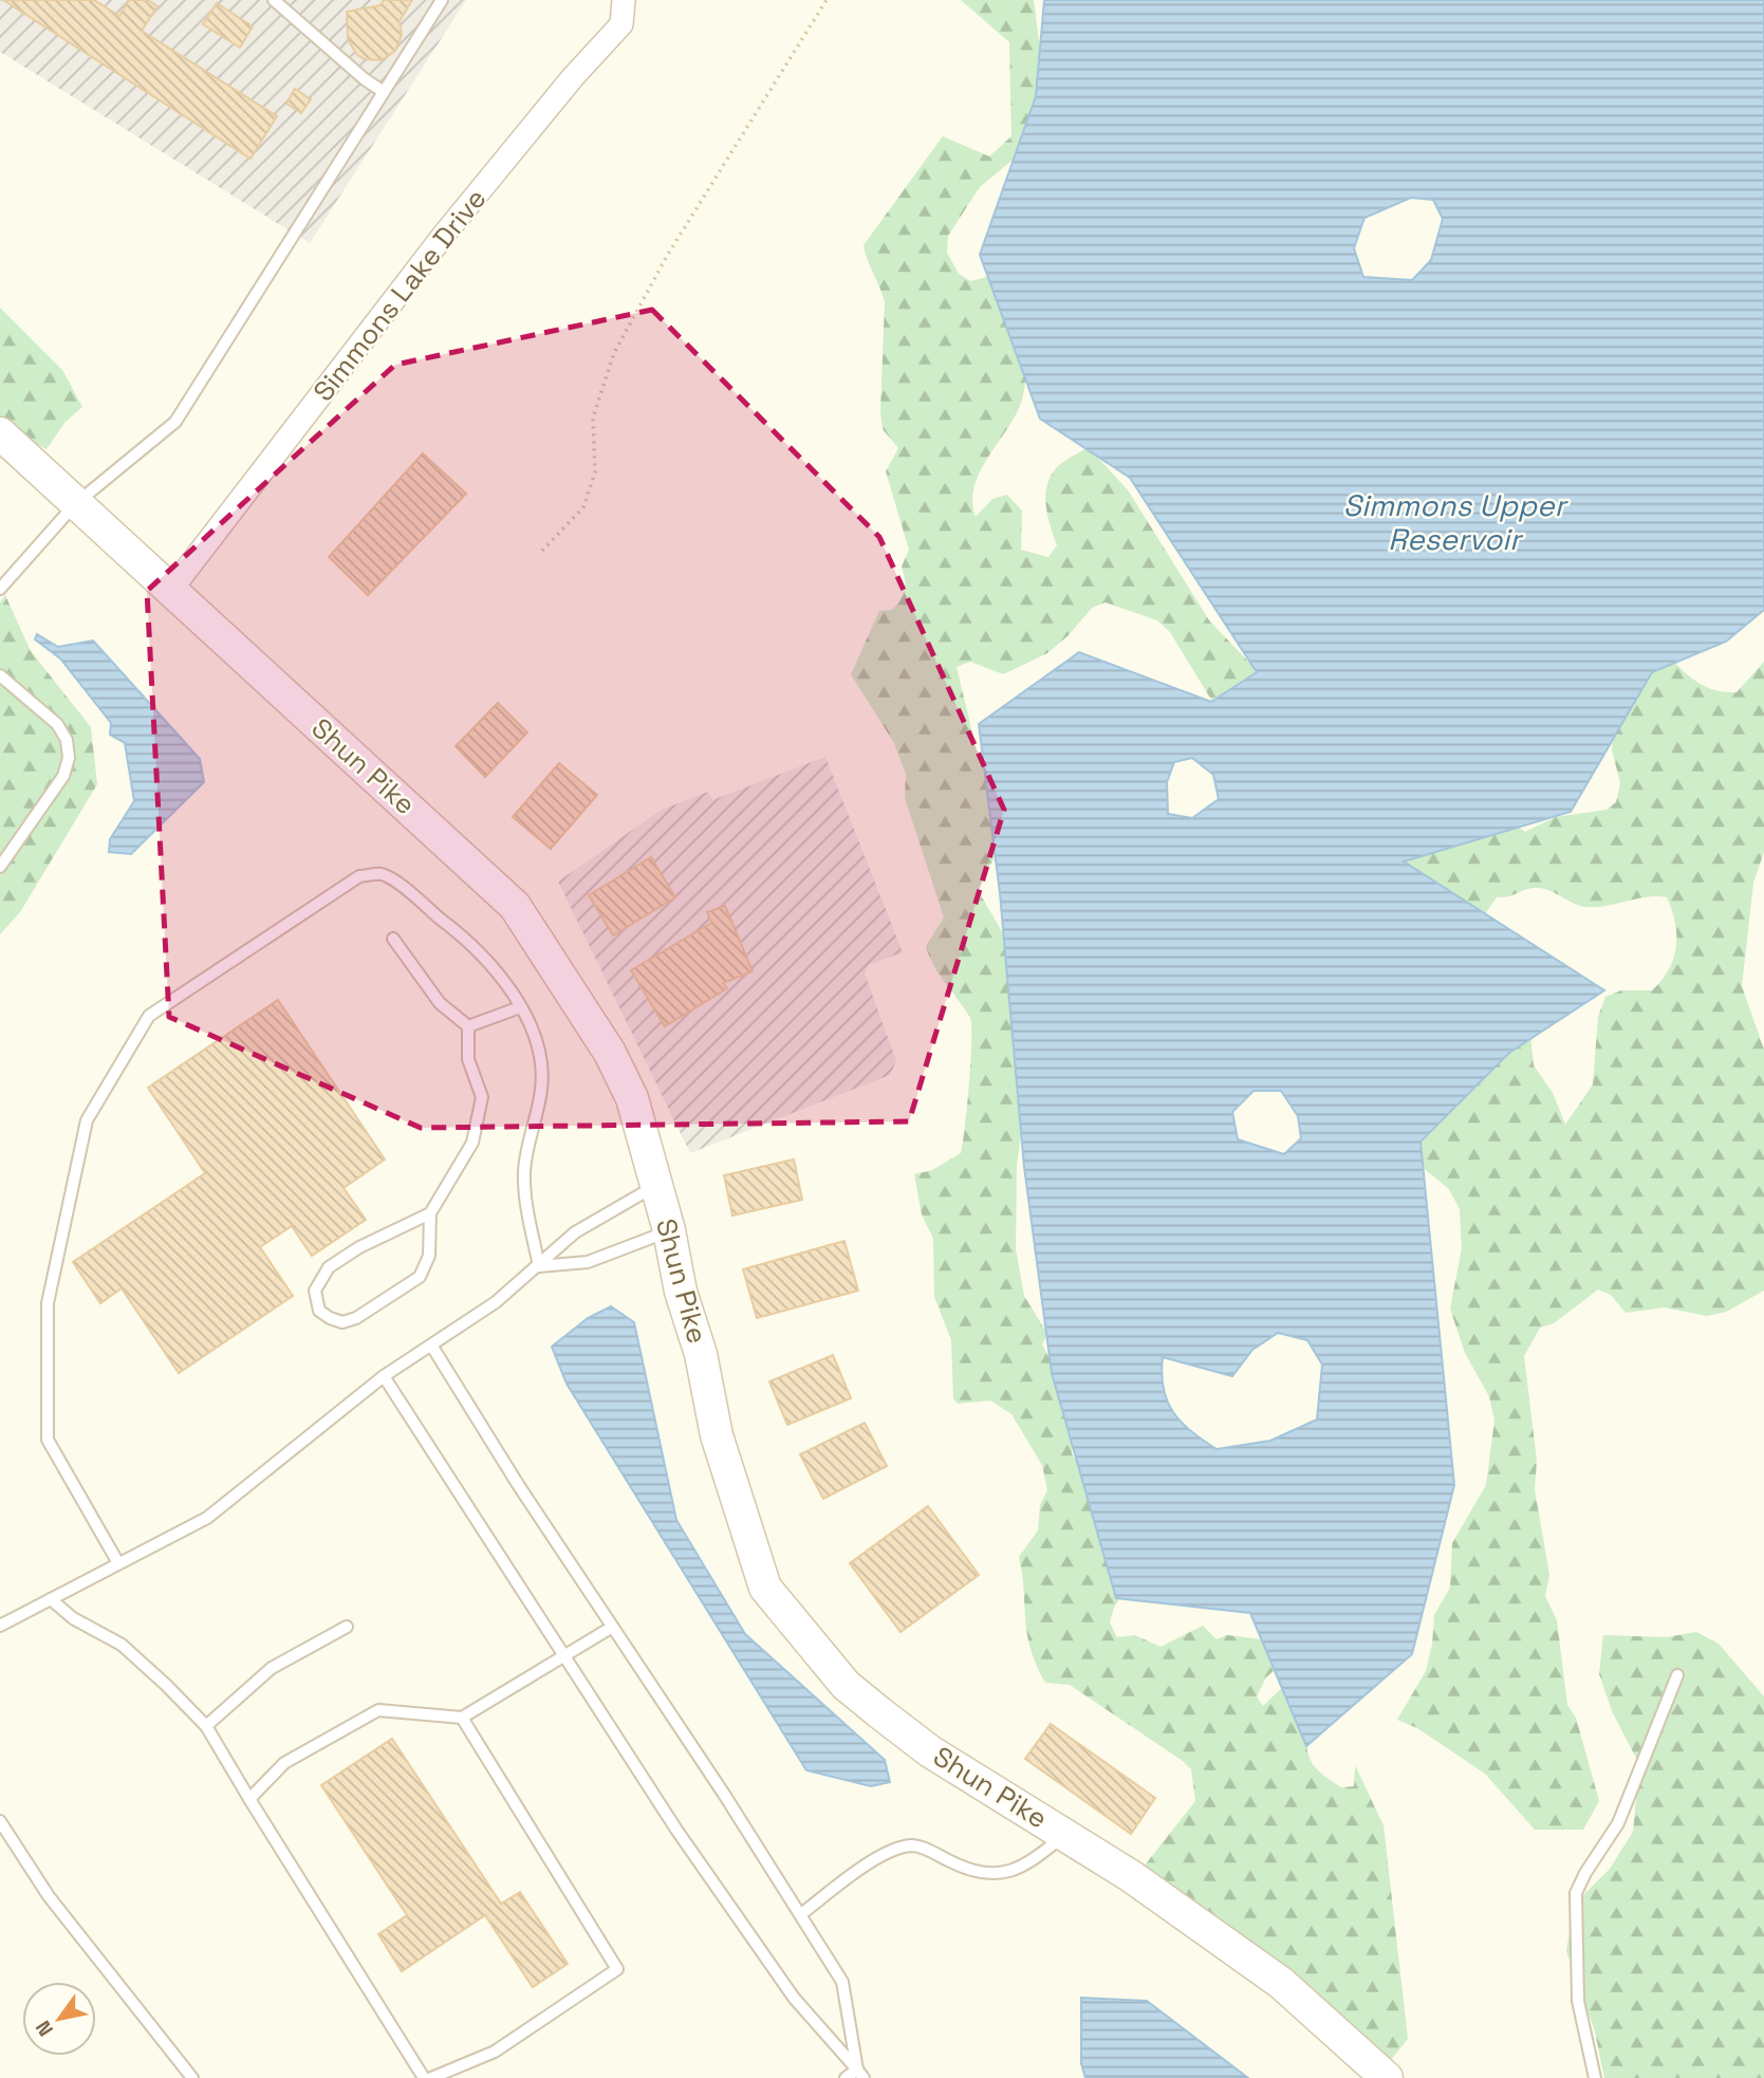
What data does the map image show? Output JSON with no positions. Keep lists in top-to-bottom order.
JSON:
{
  "streets": {
    "main road": ["Shun Pike"],
    "street": ["Simmons Lake Drive"]
  },
  "crossings": [
    ["Simmons Lake Drive", "Shun Pike"]
  ],
  "water": ["Simmons Upper Reservoir"],
  "north": "bottom left"
}
